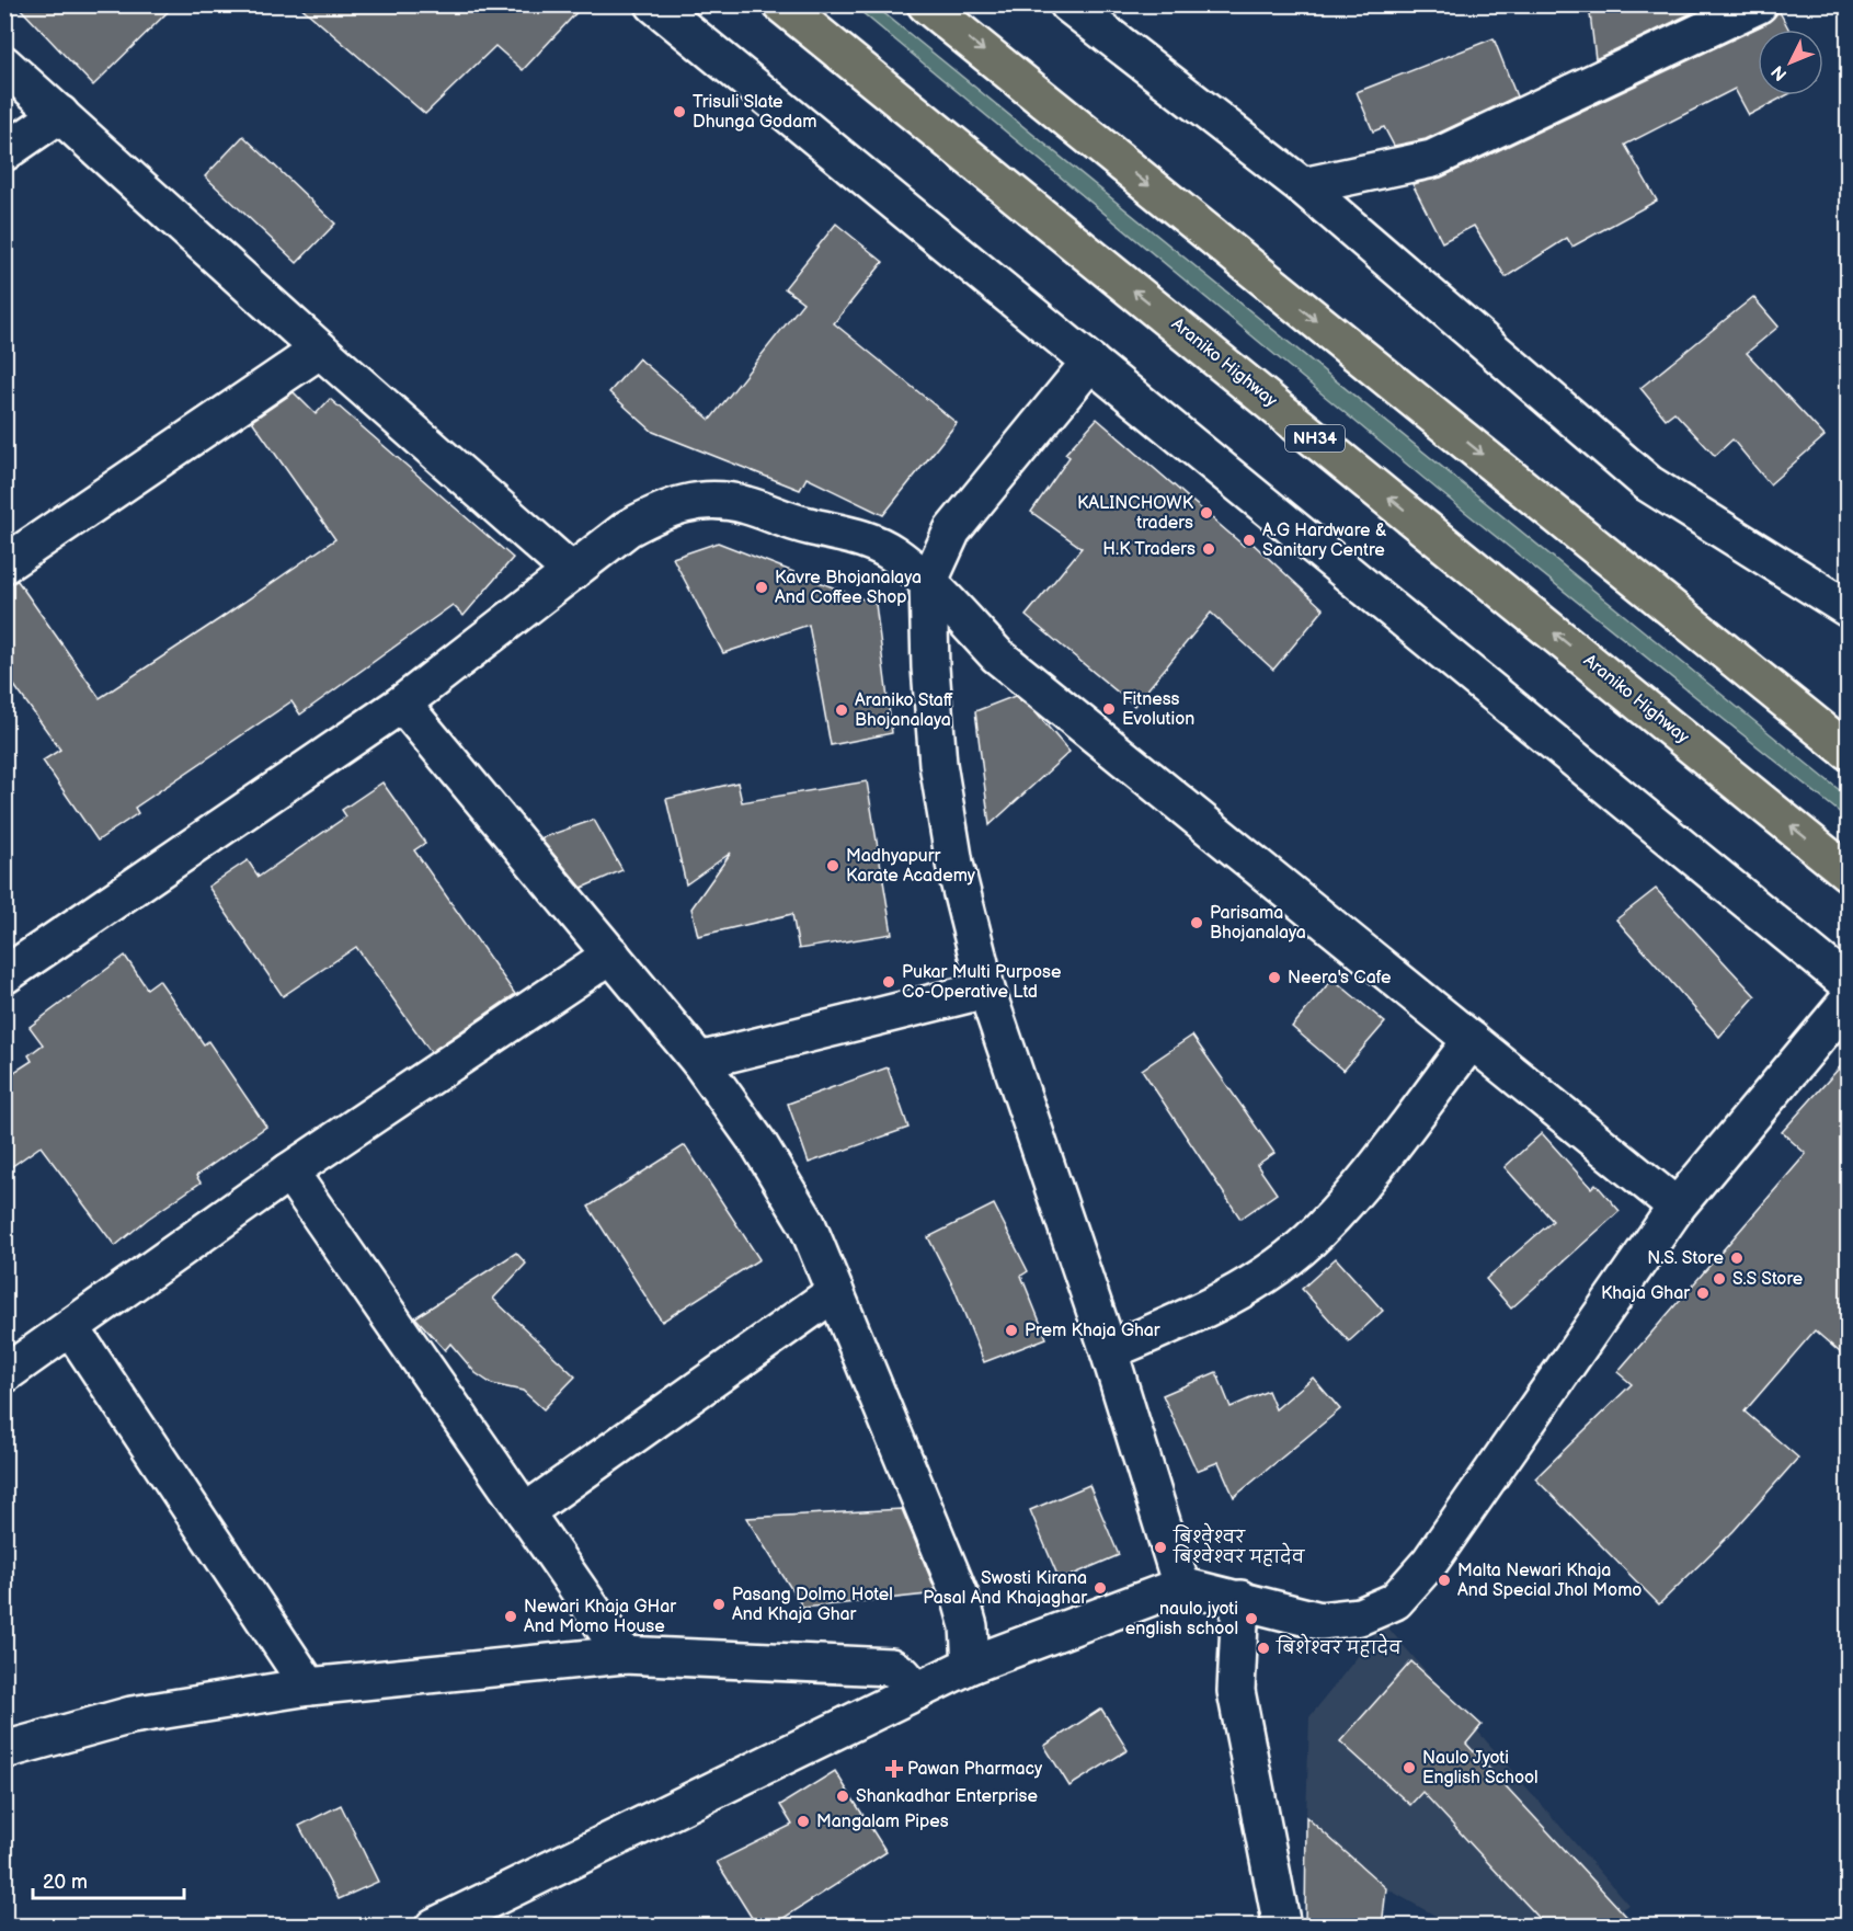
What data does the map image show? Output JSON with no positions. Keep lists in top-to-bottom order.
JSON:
{
  "streets": {
    "highway": ["Araniko Highway", "NH34"]
  },
  "places": {
    "other": [
      "Trisuli Slate Dhunga Godam",
      "KALINCHOWK traders",
      "A.G Hardware & Sanitary Centre",
      "H.K Traders",
      "Kavre Bhojanalaya And Coffee Shop",
      "Fitness Evolution",
      "Araniko Staff Bhojanalaya",
      "Madhyapurr Karate Academy",
      "Parisama Bhojanalaya",
      "Neera's Cafe",
      "Pukar Multi Purpose Co-Operative Ltd",
      "N.S. Store",
      "S.S Store",
      "Khaja Ghar",
      "Prem Khaja Ghar",
      "बिश्वेश्वर बिश्वेश्वर महादेव",
      "Malta Newari Khaja And Special Jhol Momo",
      "Swosti Kirana Pasal And Khajaghar",
      "Pasang Dolmo Hotel And Khaja Ghar",
      "Newari Khaja GHar And Momo House",
      "naulo jyoti english school",
      "बिशेश्वर महादेव",
      "Naulo Jyoti English School",
      "Shankadhar Enterprise",
      "Mangalam Pipes"
    ],
    "health": ["Pawan Pharmacy"]
  },
  "scale_bar": "20 m",
  "north": "bottom left"
}
